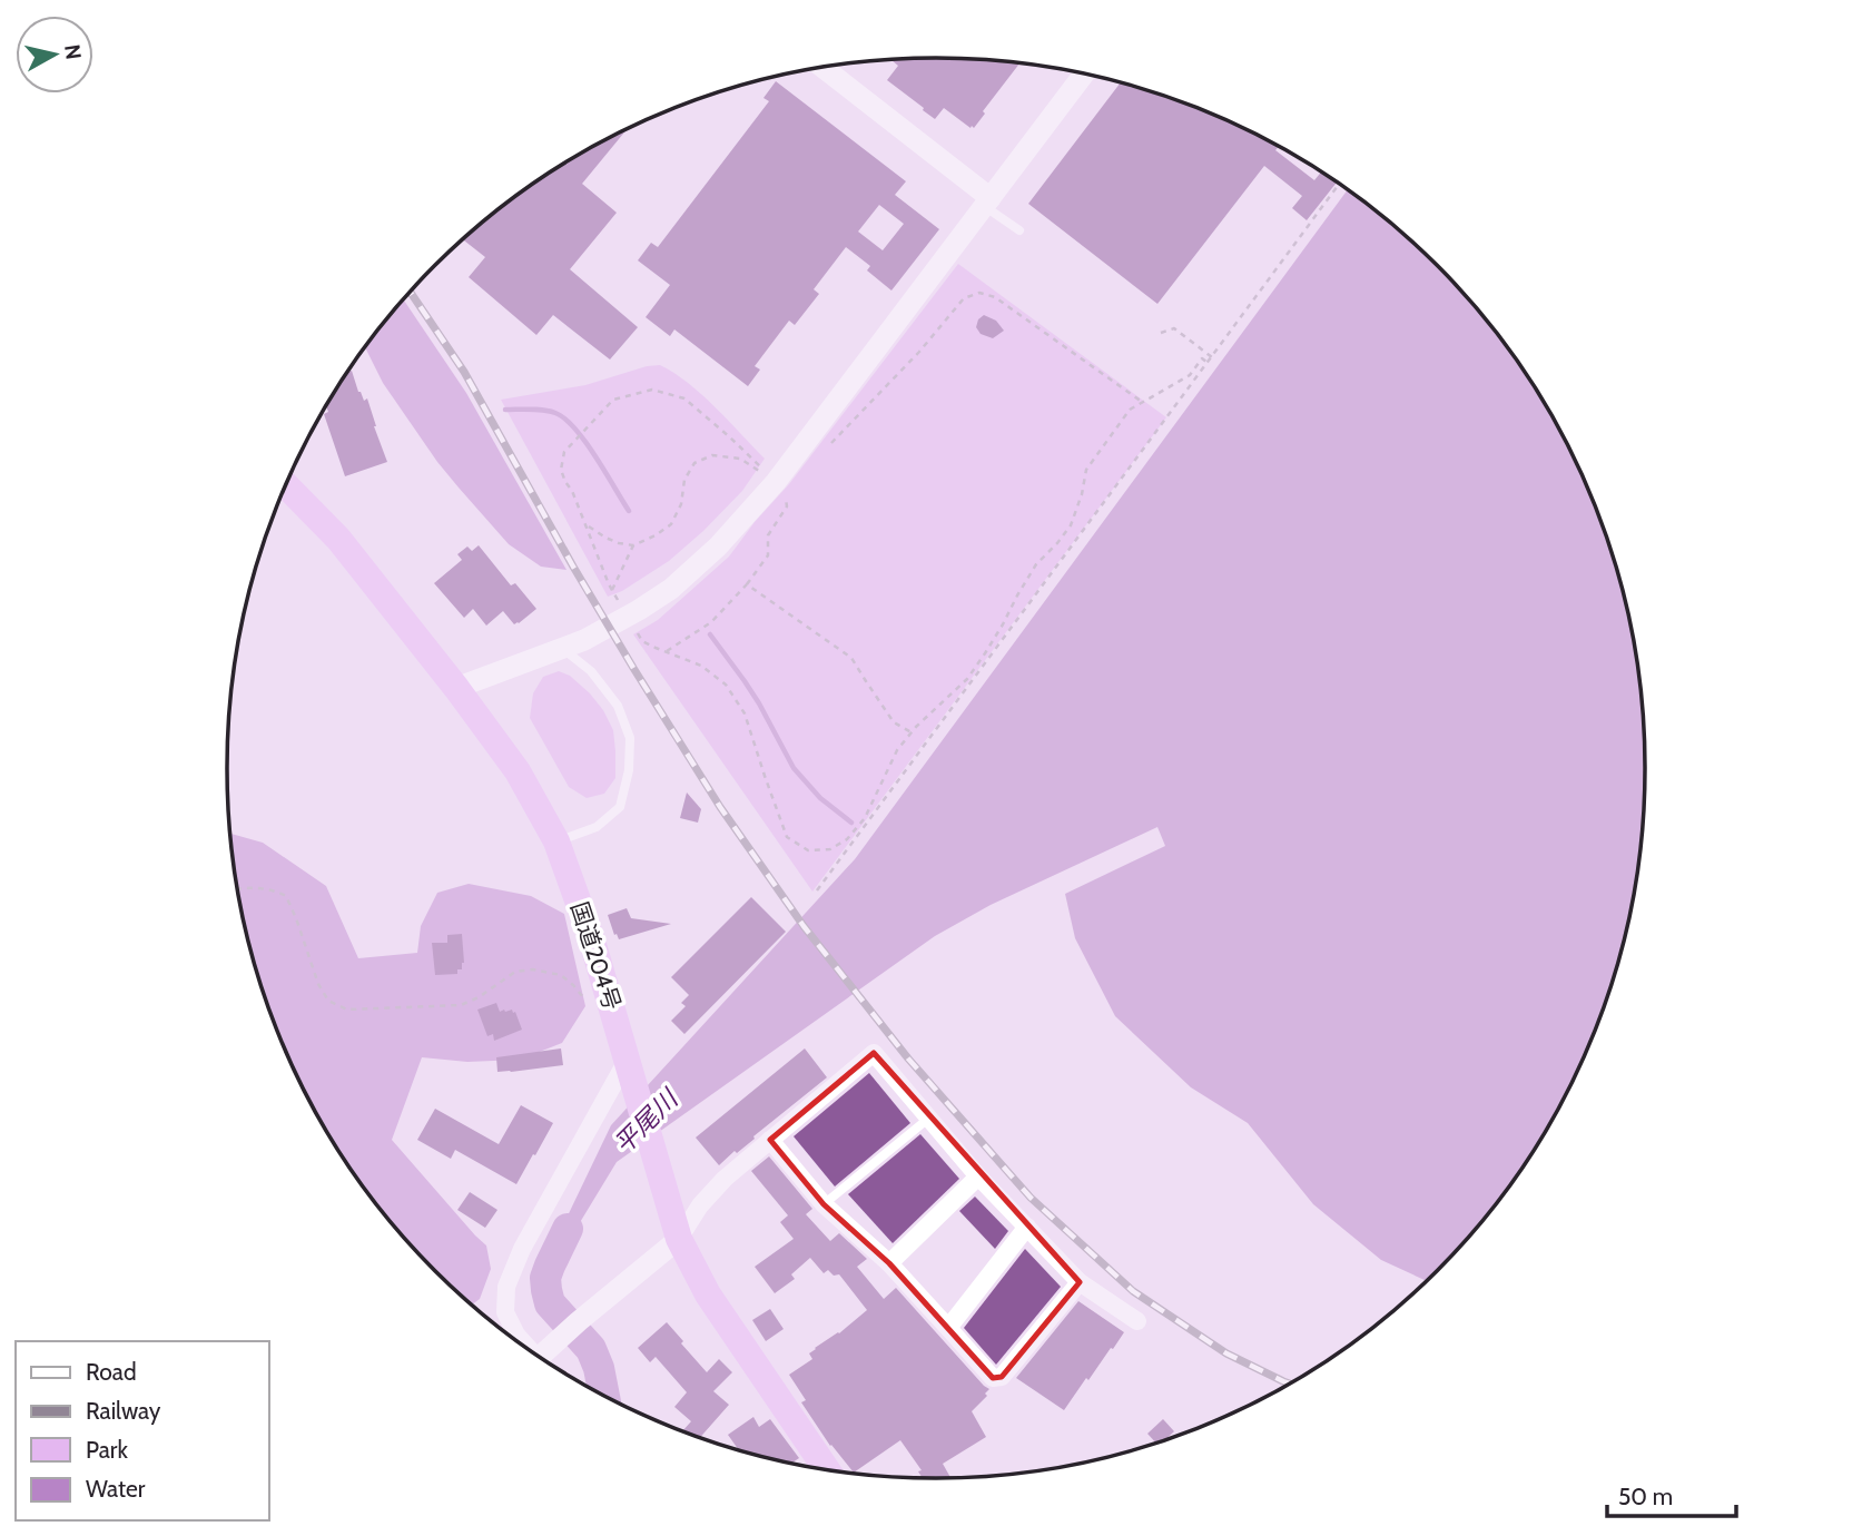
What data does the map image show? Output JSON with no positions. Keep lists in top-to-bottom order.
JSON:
{
  "streets": {
    "highway": ["国道204号"]
  },
  "water": ["平尾川"],
  "legend": [
    "Road",
    "Railway",
    "Park",
    "Water"
  ],
  "scale_bar": "50 m",
  "north": "right"
}
